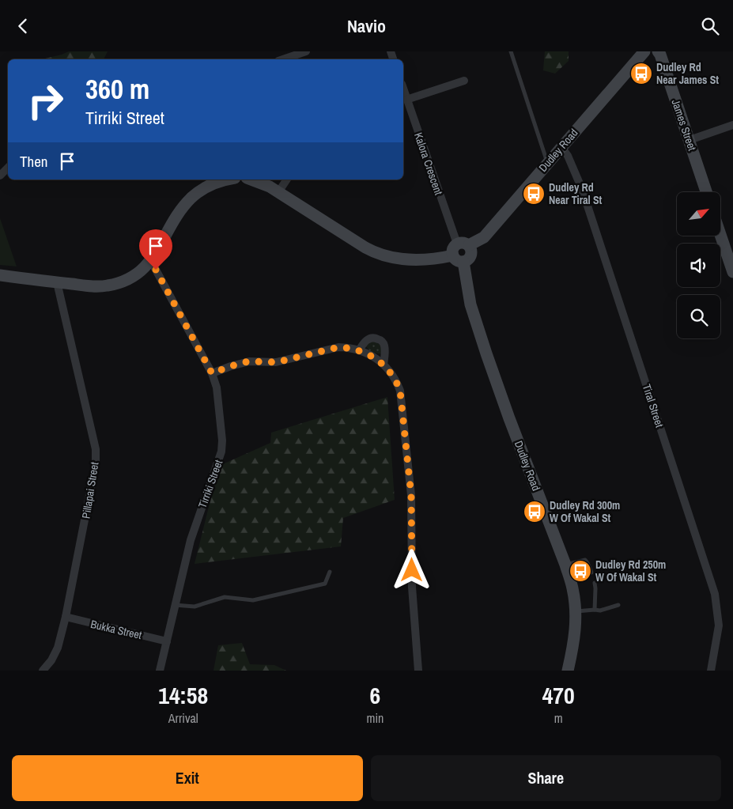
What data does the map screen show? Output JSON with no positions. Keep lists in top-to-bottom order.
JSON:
{
  "streets": {
    "main road": ["James Street", "Dudley Road"],
    "street": [
      "Kalora Crescent",
      "Tiral Street",
      "Tirriki Street",
      "Pillapai Street",
      "Bukka Street"
    ]
  },
  "crossings": [
    ["Dudley Road", "Kalora Crescent"],
    ["Dudley Road", "Tiral Street"],
    ["Tirriki Street", "Bukka Street"],
    ["Pillapai Street", "Bukka Street"]
  ],
  "places": {
    "bus stop": [
      "Dudley Rd Near James St",
      "Dudley Rd Near Tiral St",
      "Dudley Rd 300m W Of Wakal St",
      "Dudley Rd 250m W Of Wakal St"
    ]
  },
  "north": "top right",
  "page": {
    "header": "Navio",
    "turn": ["360 m", "Tirriki Street"],
    "then": "Then",
    "eta": [
      "14:58",
      "Arrival",
      "6",
      "min",
      "470",
      "m"
    ],
    "buttons": ["Exit", "Share"]
  }
}
